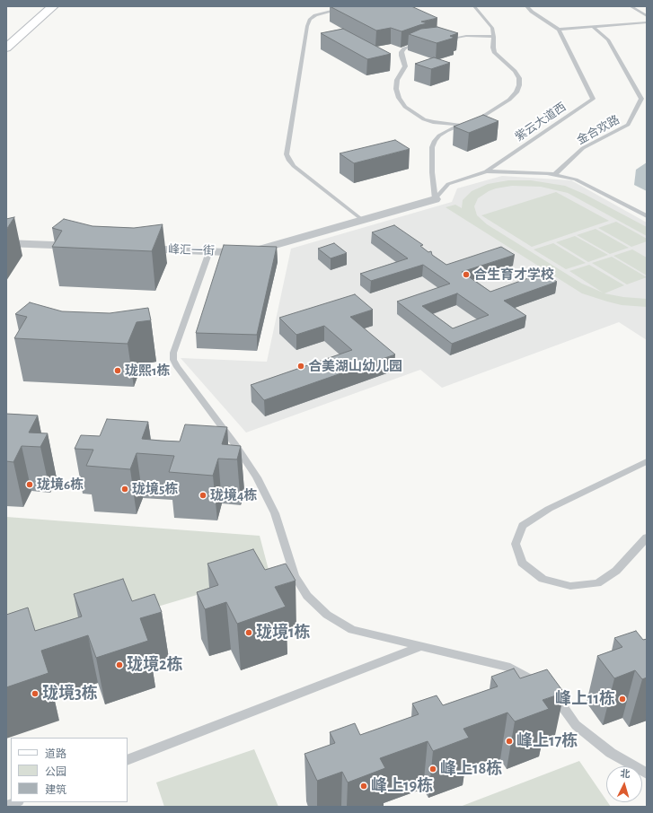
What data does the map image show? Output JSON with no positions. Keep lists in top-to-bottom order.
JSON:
{
  "streets": {
    "street": ["峰汇一街"],
    "lane": ["紫云大道西", "金合欢路"]
  },
  "crossings": [
    ["紫云大道西", "峰汇一街"]
  ],
  "places": [
    "合生育才学校",
    "合美湖山幼儿园",
    "珑熙1栋",
    "珑境6栋",
    "珑境5栋",
    "珑境4栋",
    "珑境1栋",
    "珑境2栋",
    "珑境3栋",
    "峰上11栋",
    "峰上17栋",
    "峰上18栋",
    "峰上19栋"
  ],
  "legend": ["道路", "公园", "建筑"],
  "north": "top"
}
